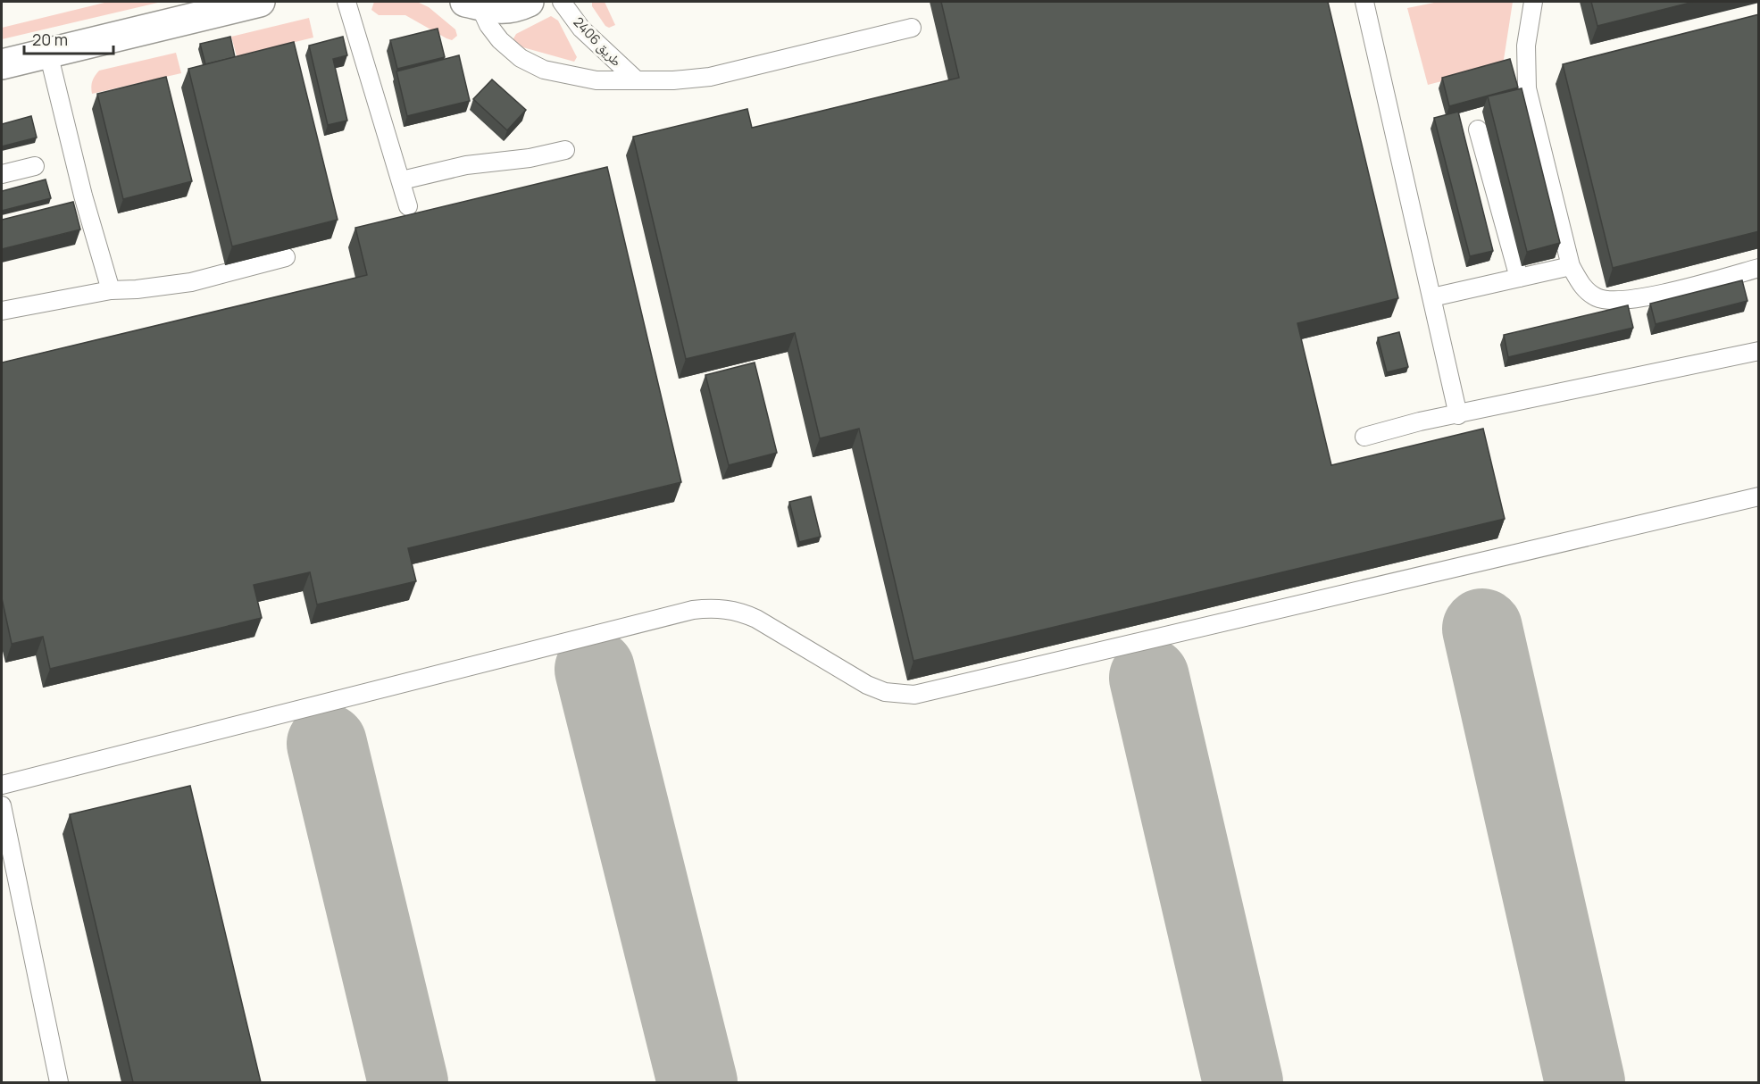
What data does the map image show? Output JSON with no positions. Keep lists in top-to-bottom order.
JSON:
{
  "streets": {
    "lane": ["طريق 2406"]
  },
  "scale_bar": "20 m"
}
